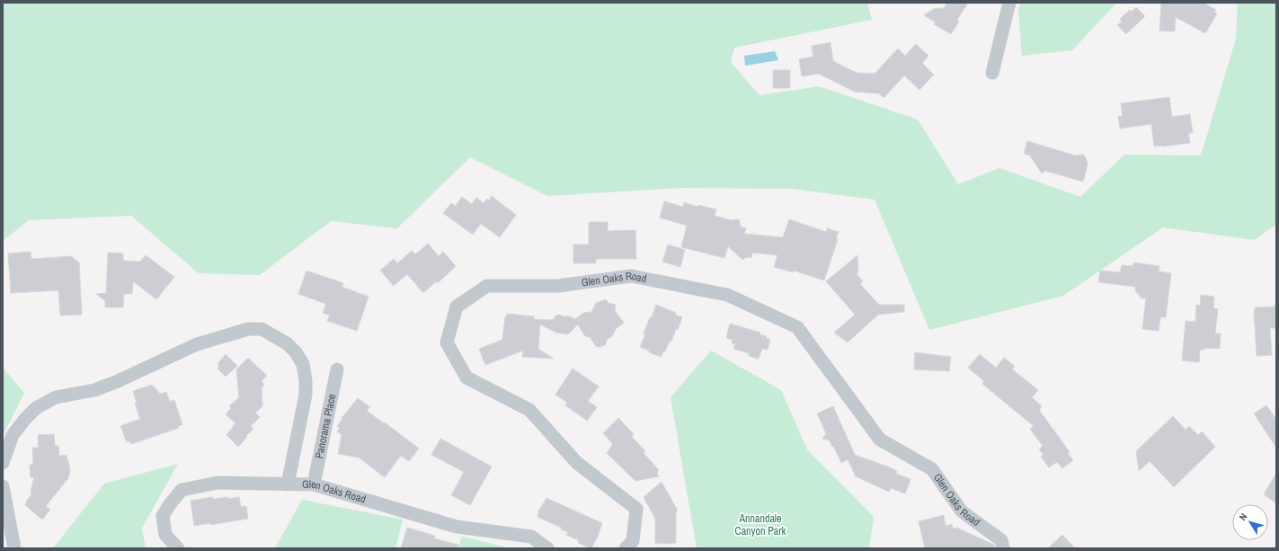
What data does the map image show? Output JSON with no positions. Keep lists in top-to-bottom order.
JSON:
{
  "streets": {
    "street": ["Glen Oaks Road", "Panorama Place"]
  },
  "crossings": [
    ["Glen Oaks Road", "Panorama Place"]
  ],
  "parks": ["Annandale Canyon Park"],
  "north": "top left"
}
